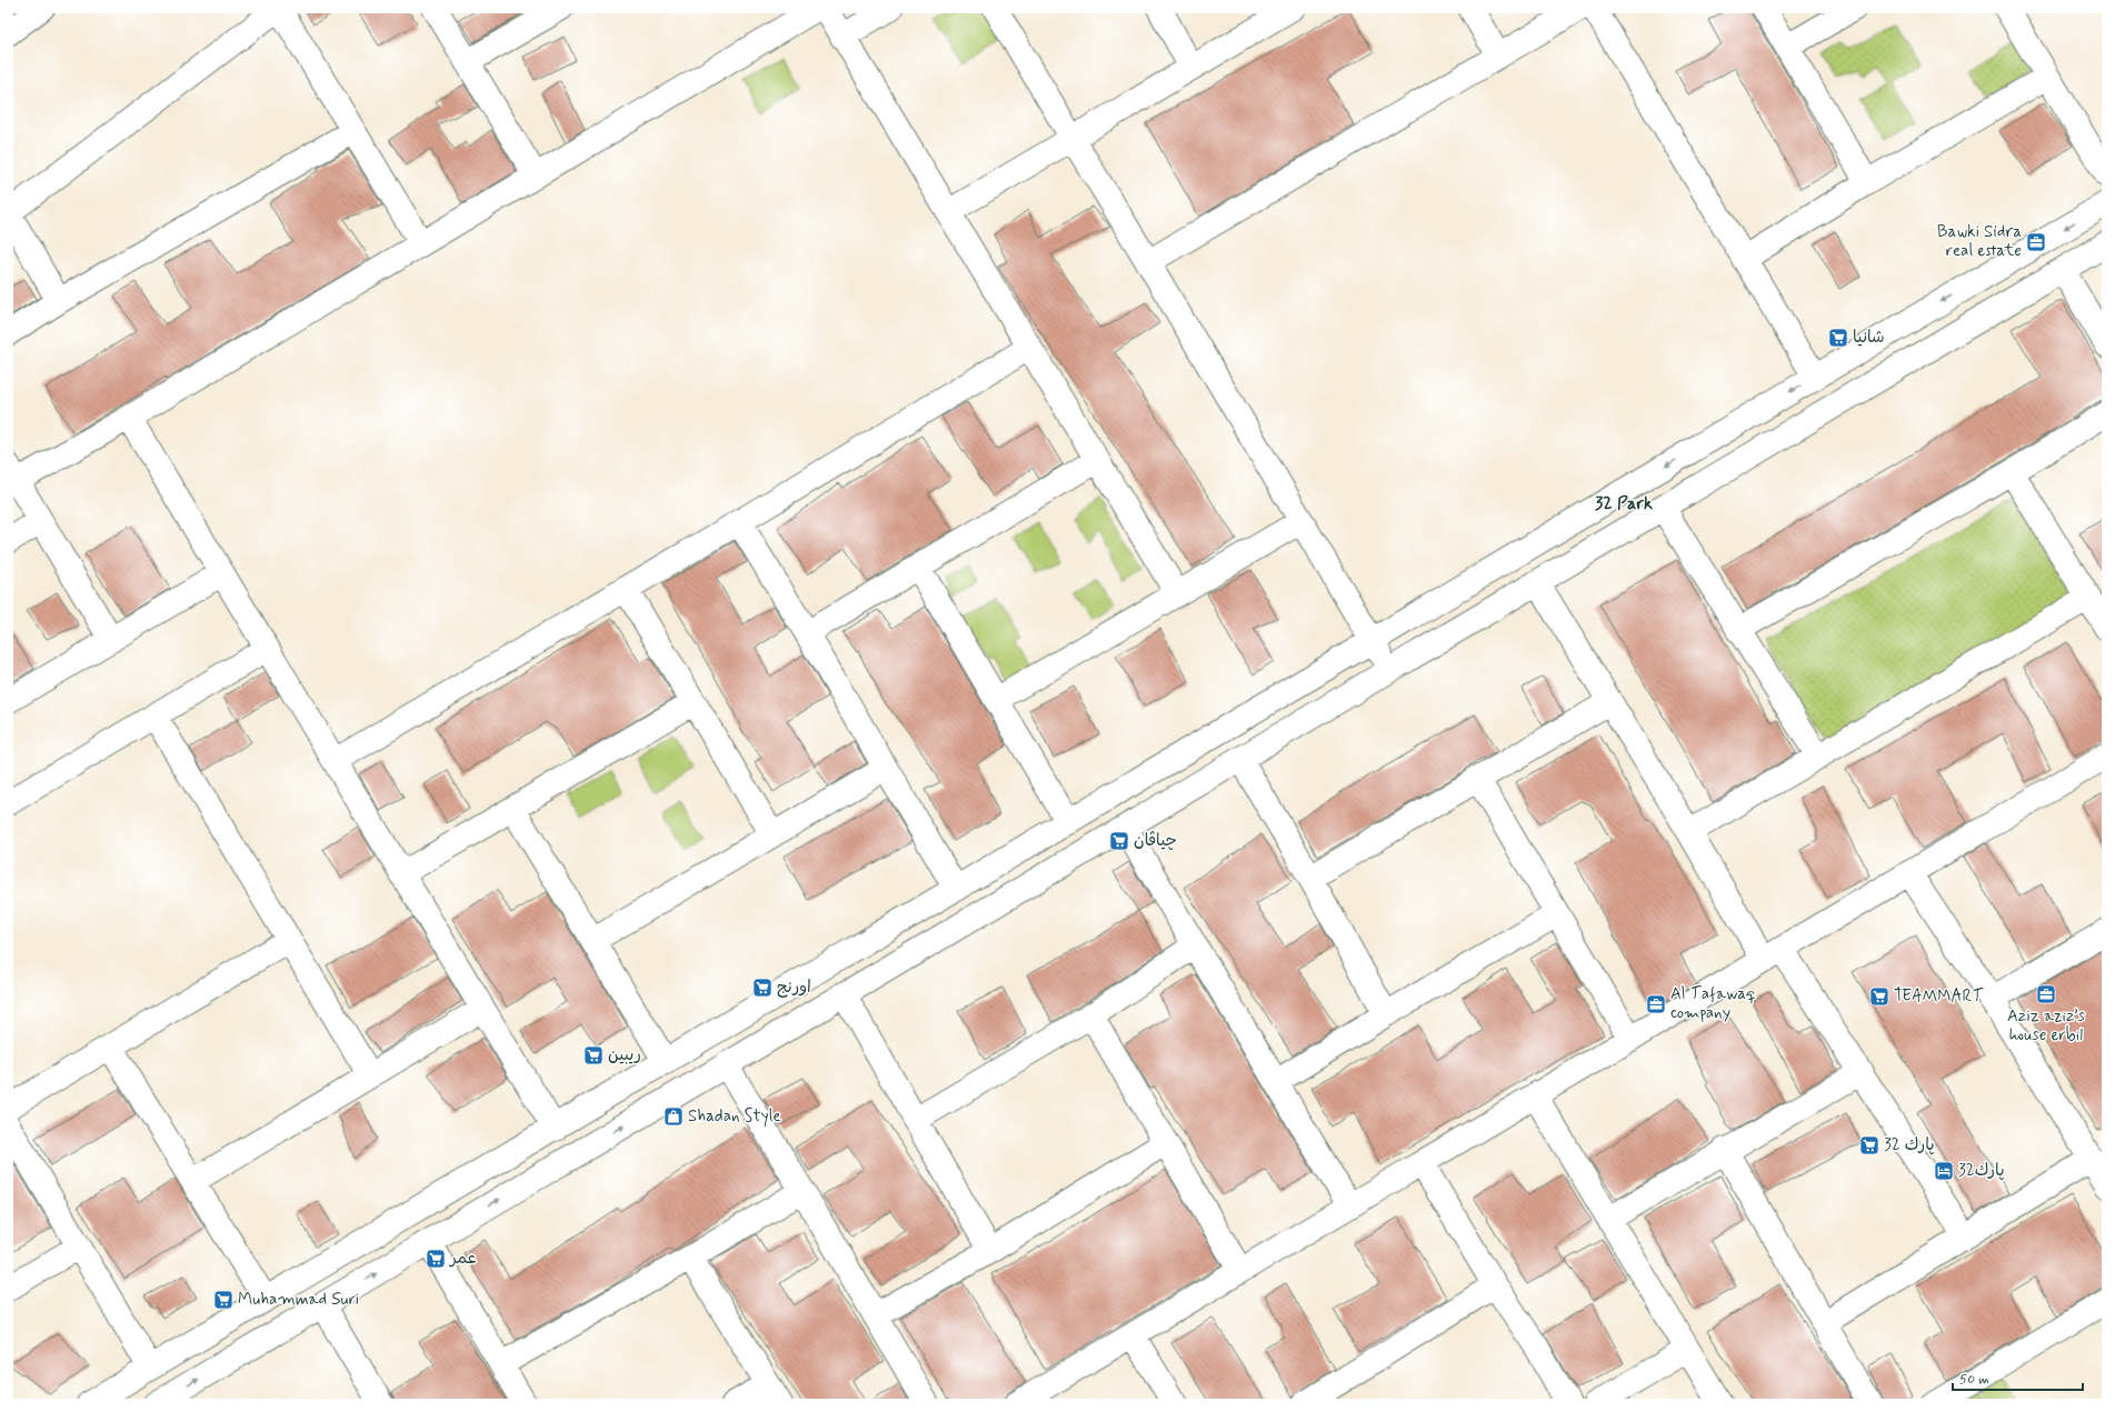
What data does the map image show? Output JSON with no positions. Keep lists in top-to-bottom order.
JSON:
{
  "districts": ["32 Park"],
  "places": {
    "office": ["Bawki Sidra real estate", "Aziz aziz’s house erbil", "Al Tafawaq company"],
    "supermarket": [
      "شانيا",
      "چياڤان",
      "اورنج",
      "TEAMMART",
      "ريبين",
      "32 پارك",
      "عمر",
      "Muhammad Suri"
    ],
    "shop": ["Shadan Style"],
    "hotel": ["32پارك"]
  },
  "scale_bar": "50 m"
}
